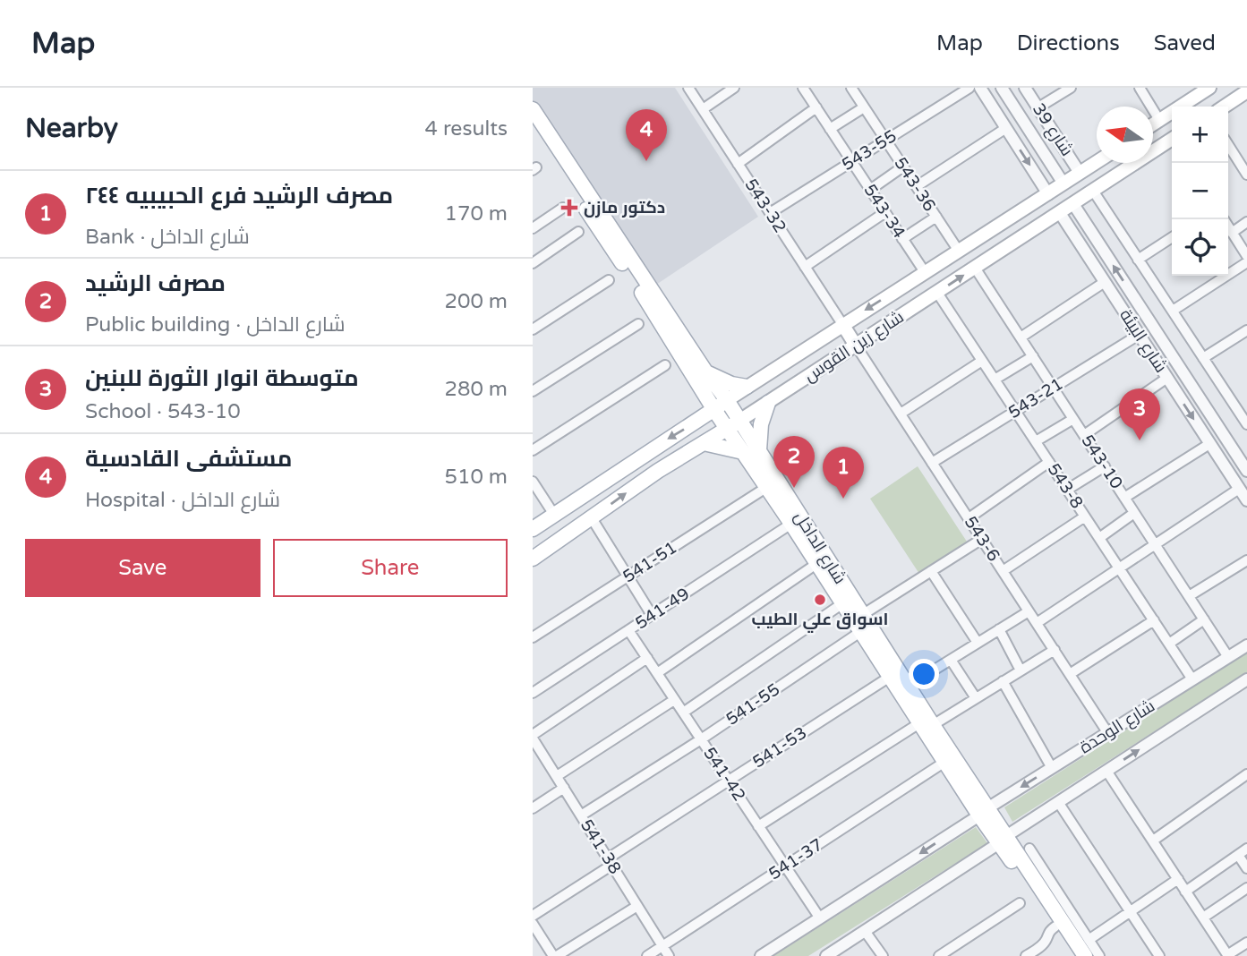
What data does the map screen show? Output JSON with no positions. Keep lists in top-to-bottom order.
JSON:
{
  "streets": {
    "main road": ["شارع زين القوس", "شارع الداخل"],
    "street": [
      "شارع 39",
      "543-55",
      "543-36",
      "543-32",
      "543-34",
      "شارع البيئة",
      "543-21",
      "543-10",
      "543-8",
      "543-6",
      "541-51",
      "541-49",
      "541-55",
      "شارع الوحدة",
      "541-53",
      "541-42",
      "541-38",
      "541-37"
    ]
  },
  "crossings": [
    ["شارع 39", "شارع زين القوس"],
    ["543-55", "543-36"],
    ["543-55", "543-32"],
    ["543-55", "543-34"],
    ["543-36", "شارع زين القوس"],
    ["543-32", "شارع زين القوس"],
    ["543-34", "شارع زين القوس"],
    ["شارع البيئة", "شارع زين القوس"],
    ["شارع البيئة", "543-21"],
    ["شارع زين القوس", "543-10"],
    ["شارع زين القوس", "543-8"],
    ["شارع زين القوس", "543-6"],
    ["شارع زين القوس", "شارع الداخل"],
    ["543-21", "543-10"],
    ["543-21", "543-8"],
    ["543-21", "543-6"],
    ["543-10", "شارع الوحدة"],
    ["543-8", "شارع الوحدة"],
    ["543-6", "شارع الوحدة"],
    ["شارع الداخل", "541-51"],
    ["شارع الداخل", "541-49"],
    ["شارع الداخل", "541-55"],
    ["شارع الداخل", "شارع الوحدة"],
    ["شارع الداخل", "541-53"],
    ["شارع الداخل", "541-37"],
    ["541-49", "541-42"],
    ["541-55", "541-42"],
    ["541-55", "541-38"],
    ["شارع الوحدة", "541-42"],
    ["541-53", "541-42"],
    ["541-53", "541-38"],
    ["541-42", "541-37"],
    ["541-38", "541-37"]
  ],
  "places": {
    "health": ["دكتور مازن"],
    "other": ["اسواق علي الطيب"]
  },
  "north": "left",
  "page": {
    "header": "Map",
    "nav": ["Map", "Directions", "Saved"],
    "heading": ["Nearby", "4 results"],
    "map_buttons": ["+", "−"],
    "pins": [
      "4",
      "3",
      "2",
      "1"
    ],
    "list": [
      {
        "mark": "1",
        "name": "مصرف الرشيد فرع الحبيبيه ٢٤٤",
        "note": "Bank · شارع الداخل",
        "value": "170 m"
      },
      {
        "mark": "2",
        "name": "مصرف الرشيد",
        "note": "Public building · شارع الداخل",
        "value": "200 m"
      },
      {
        "mark": "3",
        "name": "متوسطة انوار الثورة للبنين",
        "note": "School · 543-10",
        "value": "280 m"
      },
      {
        "mark": "4",
        "name": "مستشفى القادسية",
        "note": "Hospital · شارع الداخل",
        "value": "510 m"
      }
    ],
    "buttons": ["Save", "Share"]
  }
}
